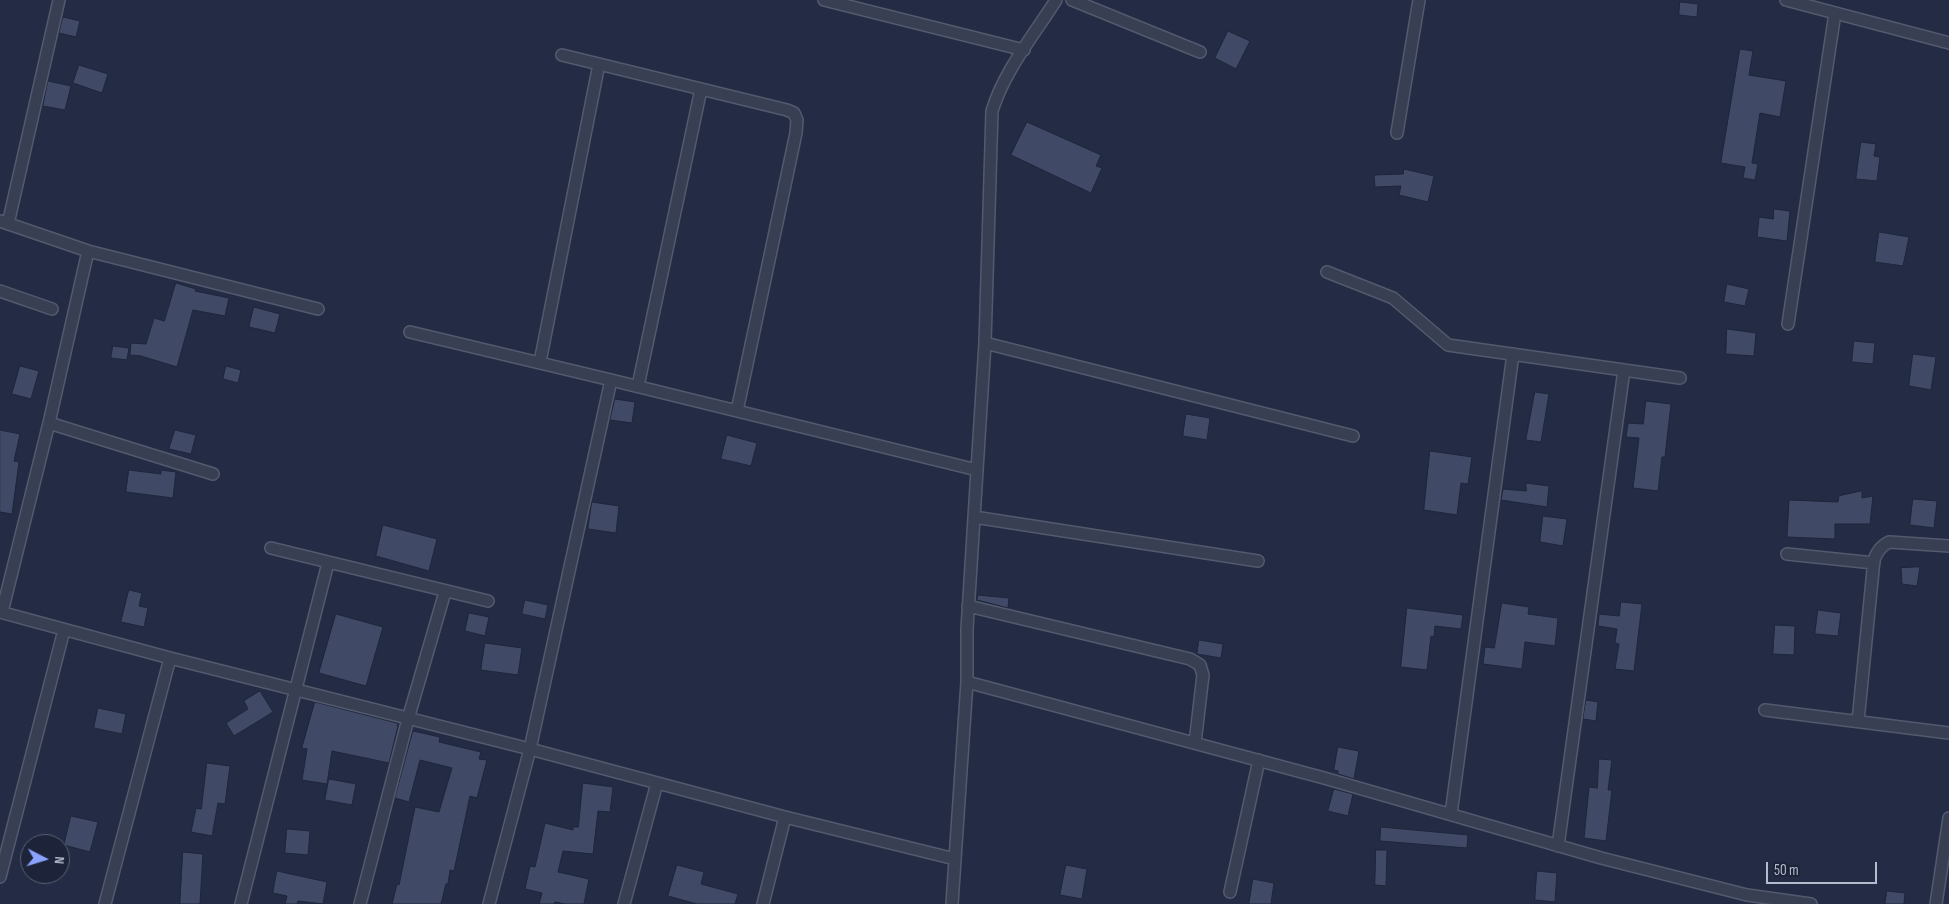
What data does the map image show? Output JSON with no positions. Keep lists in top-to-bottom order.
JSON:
{
  "scale_bar": "50 m",
  "north": "right"
}
